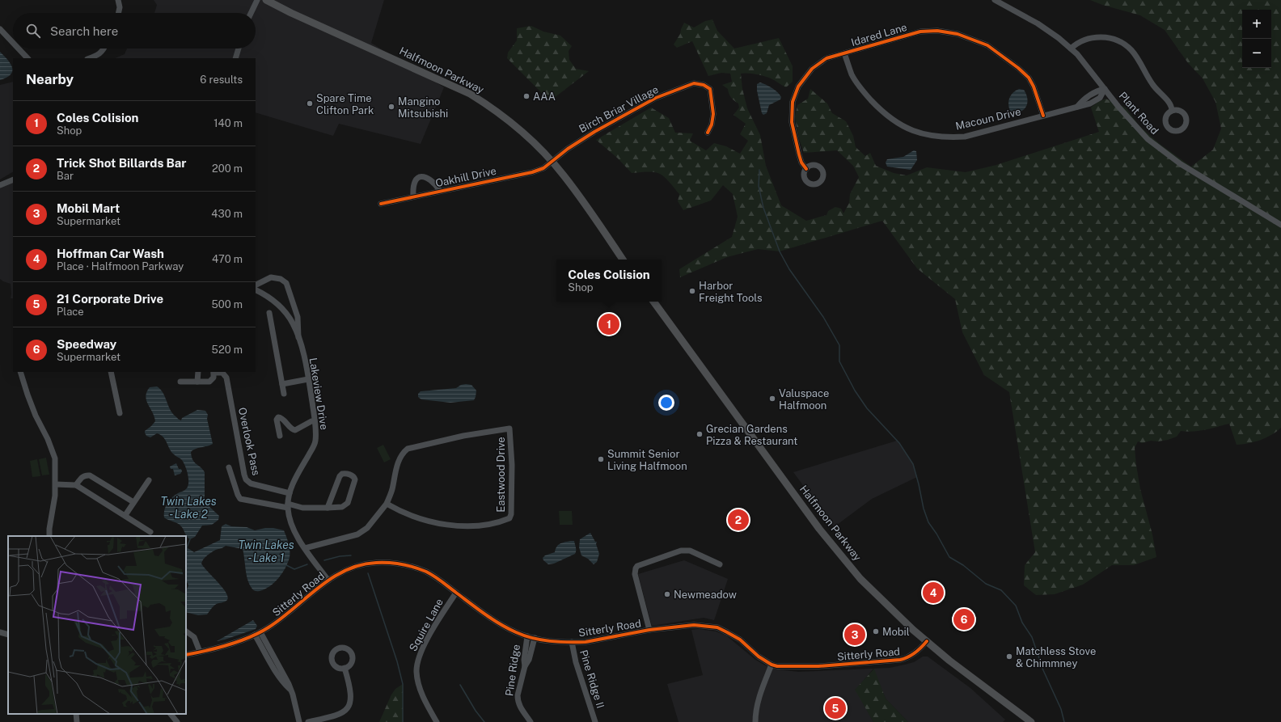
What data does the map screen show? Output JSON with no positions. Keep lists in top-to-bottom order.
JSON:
{
  "streets": {
    "main road": ["Halfmoon Parkway"],
    "street": [
      "Idared Lane",
      "Birch Briar Village",
      "Plant Road",
      "Macoun Drive",
      "Oakhill Drive",
      "Lakeview Drive",
      "Overlook Pass",
      "Eastwood Drive",
      "Sitterly Road",
      "Squire Lane",
      "Pine Ridge",
      "Pine Ridge II"
    ]
  },
  "crossings": [
    ["Idared Lane", "Macoun Drive"],
    ["Halfmoon Parkway", "Birch Briar Village"],
    ["Halfmoon Parkway", "Oakhill Drive"],
    ["Halfmoon Parkway", "Sitterly Road"],
    ["Birch Briar Village", "Oakhill Drive"],
    ["Plant Road", "Macoun Drive"],
    ["Lakeview Drive", "Overlook Pass"],
    ["Lakeview Drive", "Eastwood Drive"],
    ["Lakeview Drive", "Sitterly Road"],
    ["Sitterly Road", "Squire Lane"],
    ["Sitterly Road", "Pine Ridge"],
    ["Sitterly Road", "Pine Ridge II"]
  ],
  "water": ["Twin Lakes - Lake 2", "Twin Lakes - Lake 1"],
  "places": [
    "AAA",
    "Spare Time Clifton Park",
    "Mangino Mitsubishi",
    "Harbor Freight Tools",
    "Valuspace Halfmoon",
    "Grecian Gardens Pizza & Restaurant",
    "Summit Senior Living Halfmoon",
    "Newmeadow",
    "Mobil",
    "Matchless Stove & Chimmney"
  ],
  "page": {
    "map_buttons": ["+", "−"],
    "search": "Search here",
    "heading": ["Nearby", "6 results"],
    "list": [
      {
        "mark": "1",
        "name": "Coles Colision",
        "note": "Shop",
        "value": "140 m"
      },
      {
        "mark": "2",
        "name": "Trick Shot Billards Bar",
        "note": "Bar",
        "value": "200 m"
      },
      {
        "mark": "3",
        "name": "Mobil Mart",
        "note": "Supermarket",
        "value": "430 m"
      },
      {
        "mark": "4",
        "name": "Hoffman Car Wash",
        "note": "Place · Halfmoon Parkway",
        "value": "470 m"
      },
      {
        "mark": "5",
        "name": "21 Corporate Drive",
        "note": "Place",
        "value": "500 m"
      },
      {
        "mark": "6",
        "name": "Speedway",
        "note": "Supermarket",
        "value": "520 m"
      }
    ],
    "popup": ["Coles Colision", "Shop"],
    "pins": [
      "1",
      "2",
      "4",
      "6",
      "3",
      "5"
    ]
  }
}
